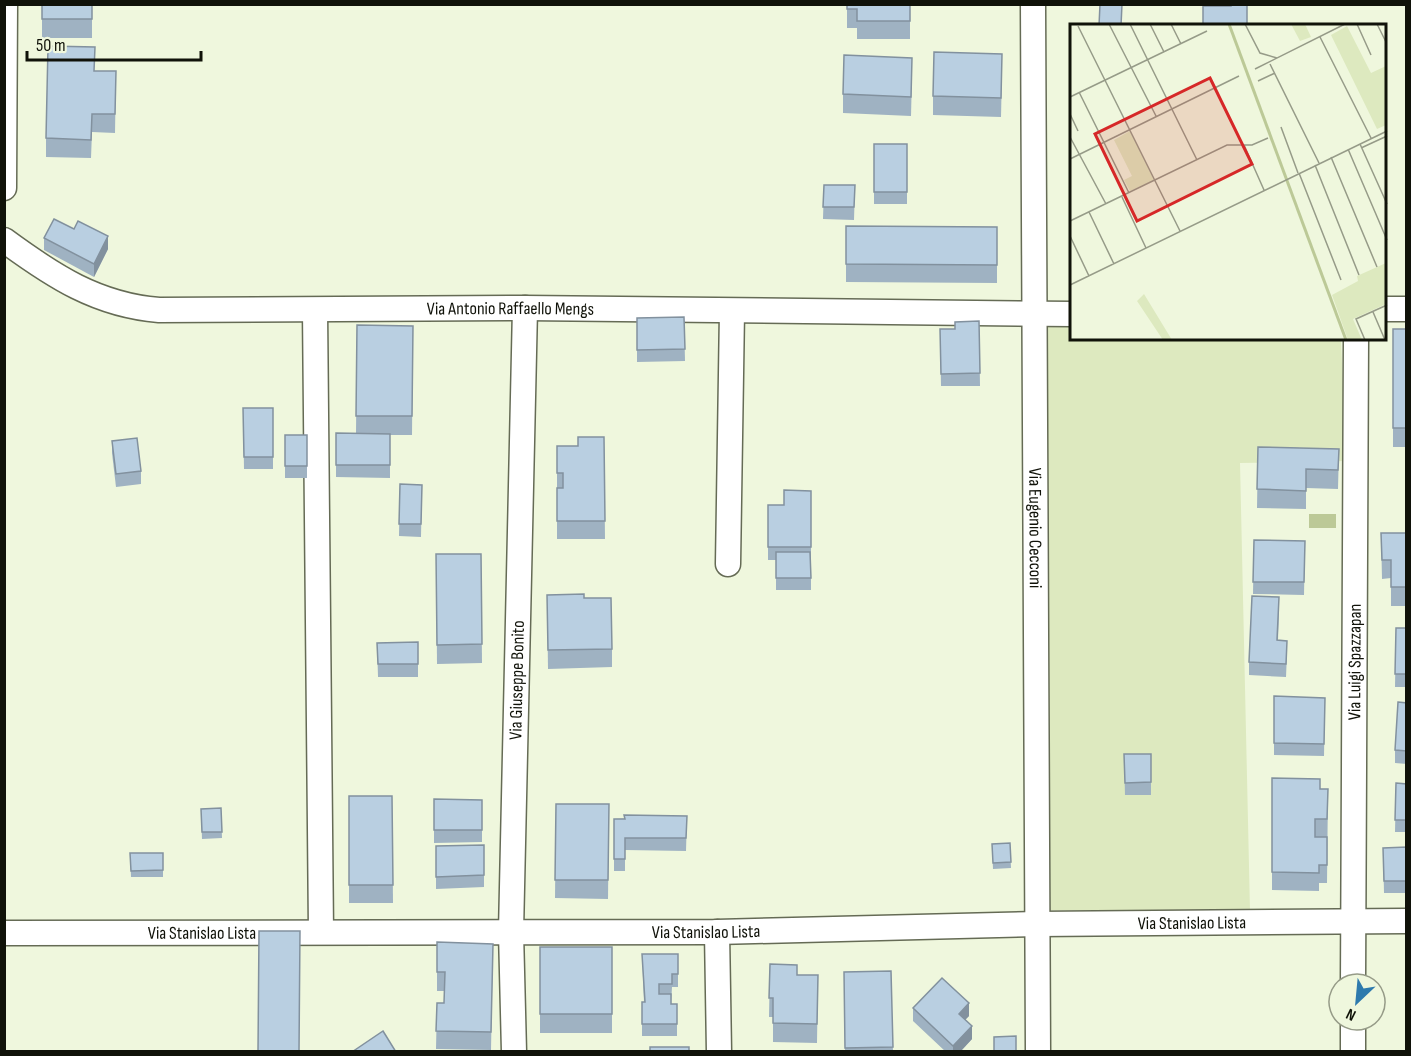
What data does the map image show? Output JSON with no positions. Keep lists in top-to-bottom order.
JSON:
{
  "streets": {
    "street": [
      "Via Antonio Raffaello Mengs",
      "Via Eugenio Cecconi",
      "Via Luigi Spazzapan",
      "Via Giuseppe Bonito",
      "Via Stanislao Lista"
    ]
  },
  "crossings": [
    ["Via Antonio Raffaello Mengs", "Via Eugenio Cecconi"],
    ["Via Antonio Raffaello Mengs", "Via Giuseppe Bonito"],
    ["Via Eugenio Cecconi", "Via Stanislao Lista"],
    ["Via Luigi Spazzapan", "Via Stanislao Lista"],
    ["Via Giuseppe Bonito", "Via Stanislao Lista"]
  ],
  "scale_bar": "50 m",
  "north": "bottom left"
}
